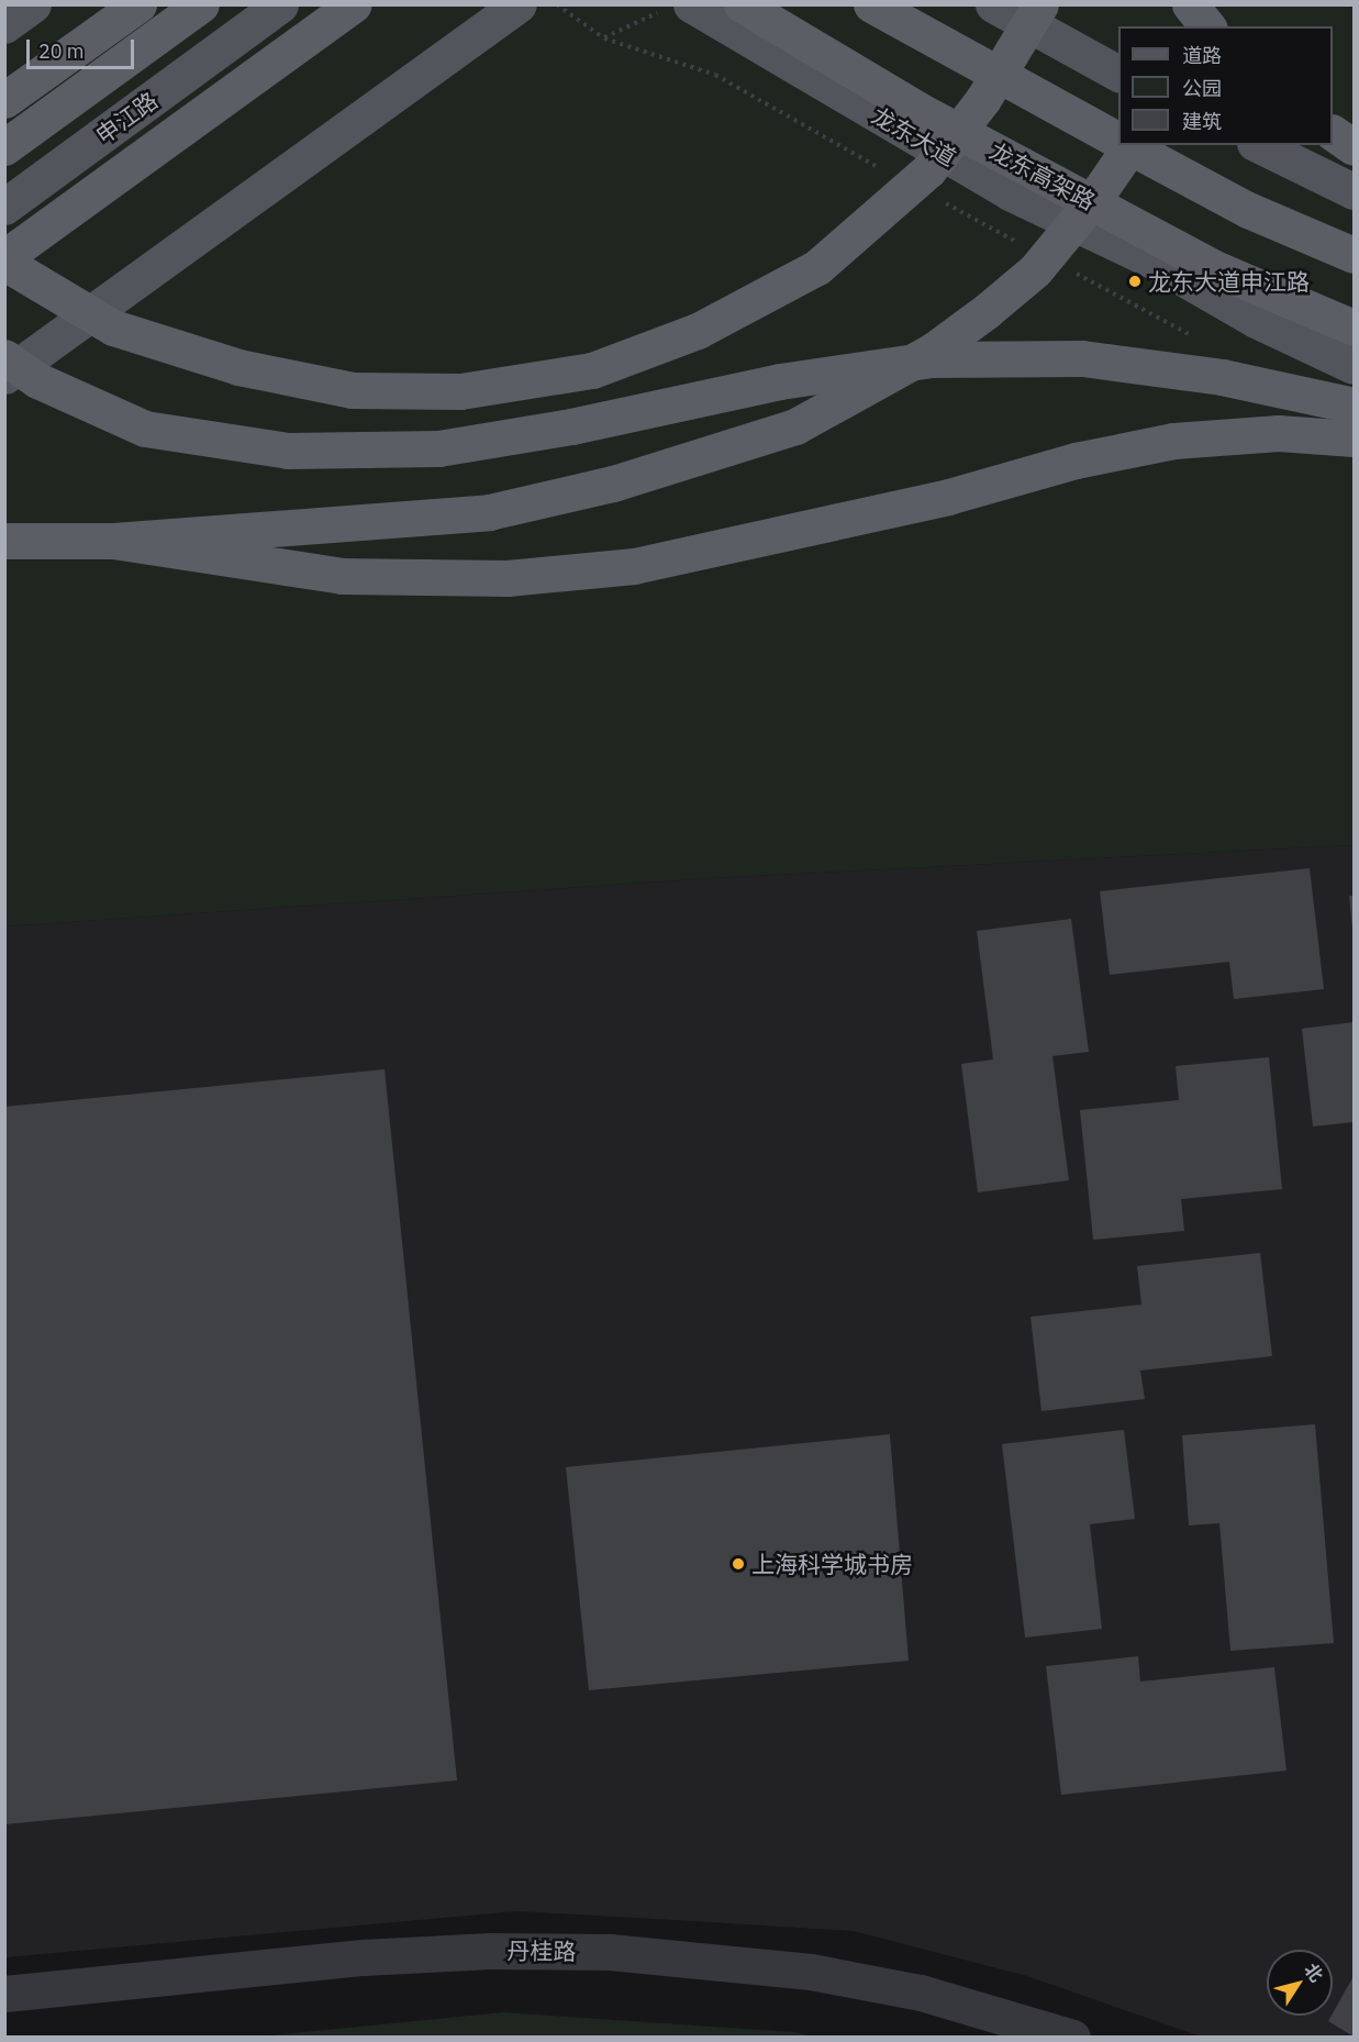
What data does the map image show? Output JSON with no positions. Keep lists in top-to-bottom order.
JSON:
{
  "streets": {
    "highway": ["龙东高架路"],
    "main road": ["申江路", "龙东大道"],
    "street": ["丹桂路"]
  },
  "places": ["龙东大道申江路", "上海科学城书房"],
  "legend": ["道路", "公园", "建筑"],
  "scale_bar": "20 m",
  "north": "top right"
}
